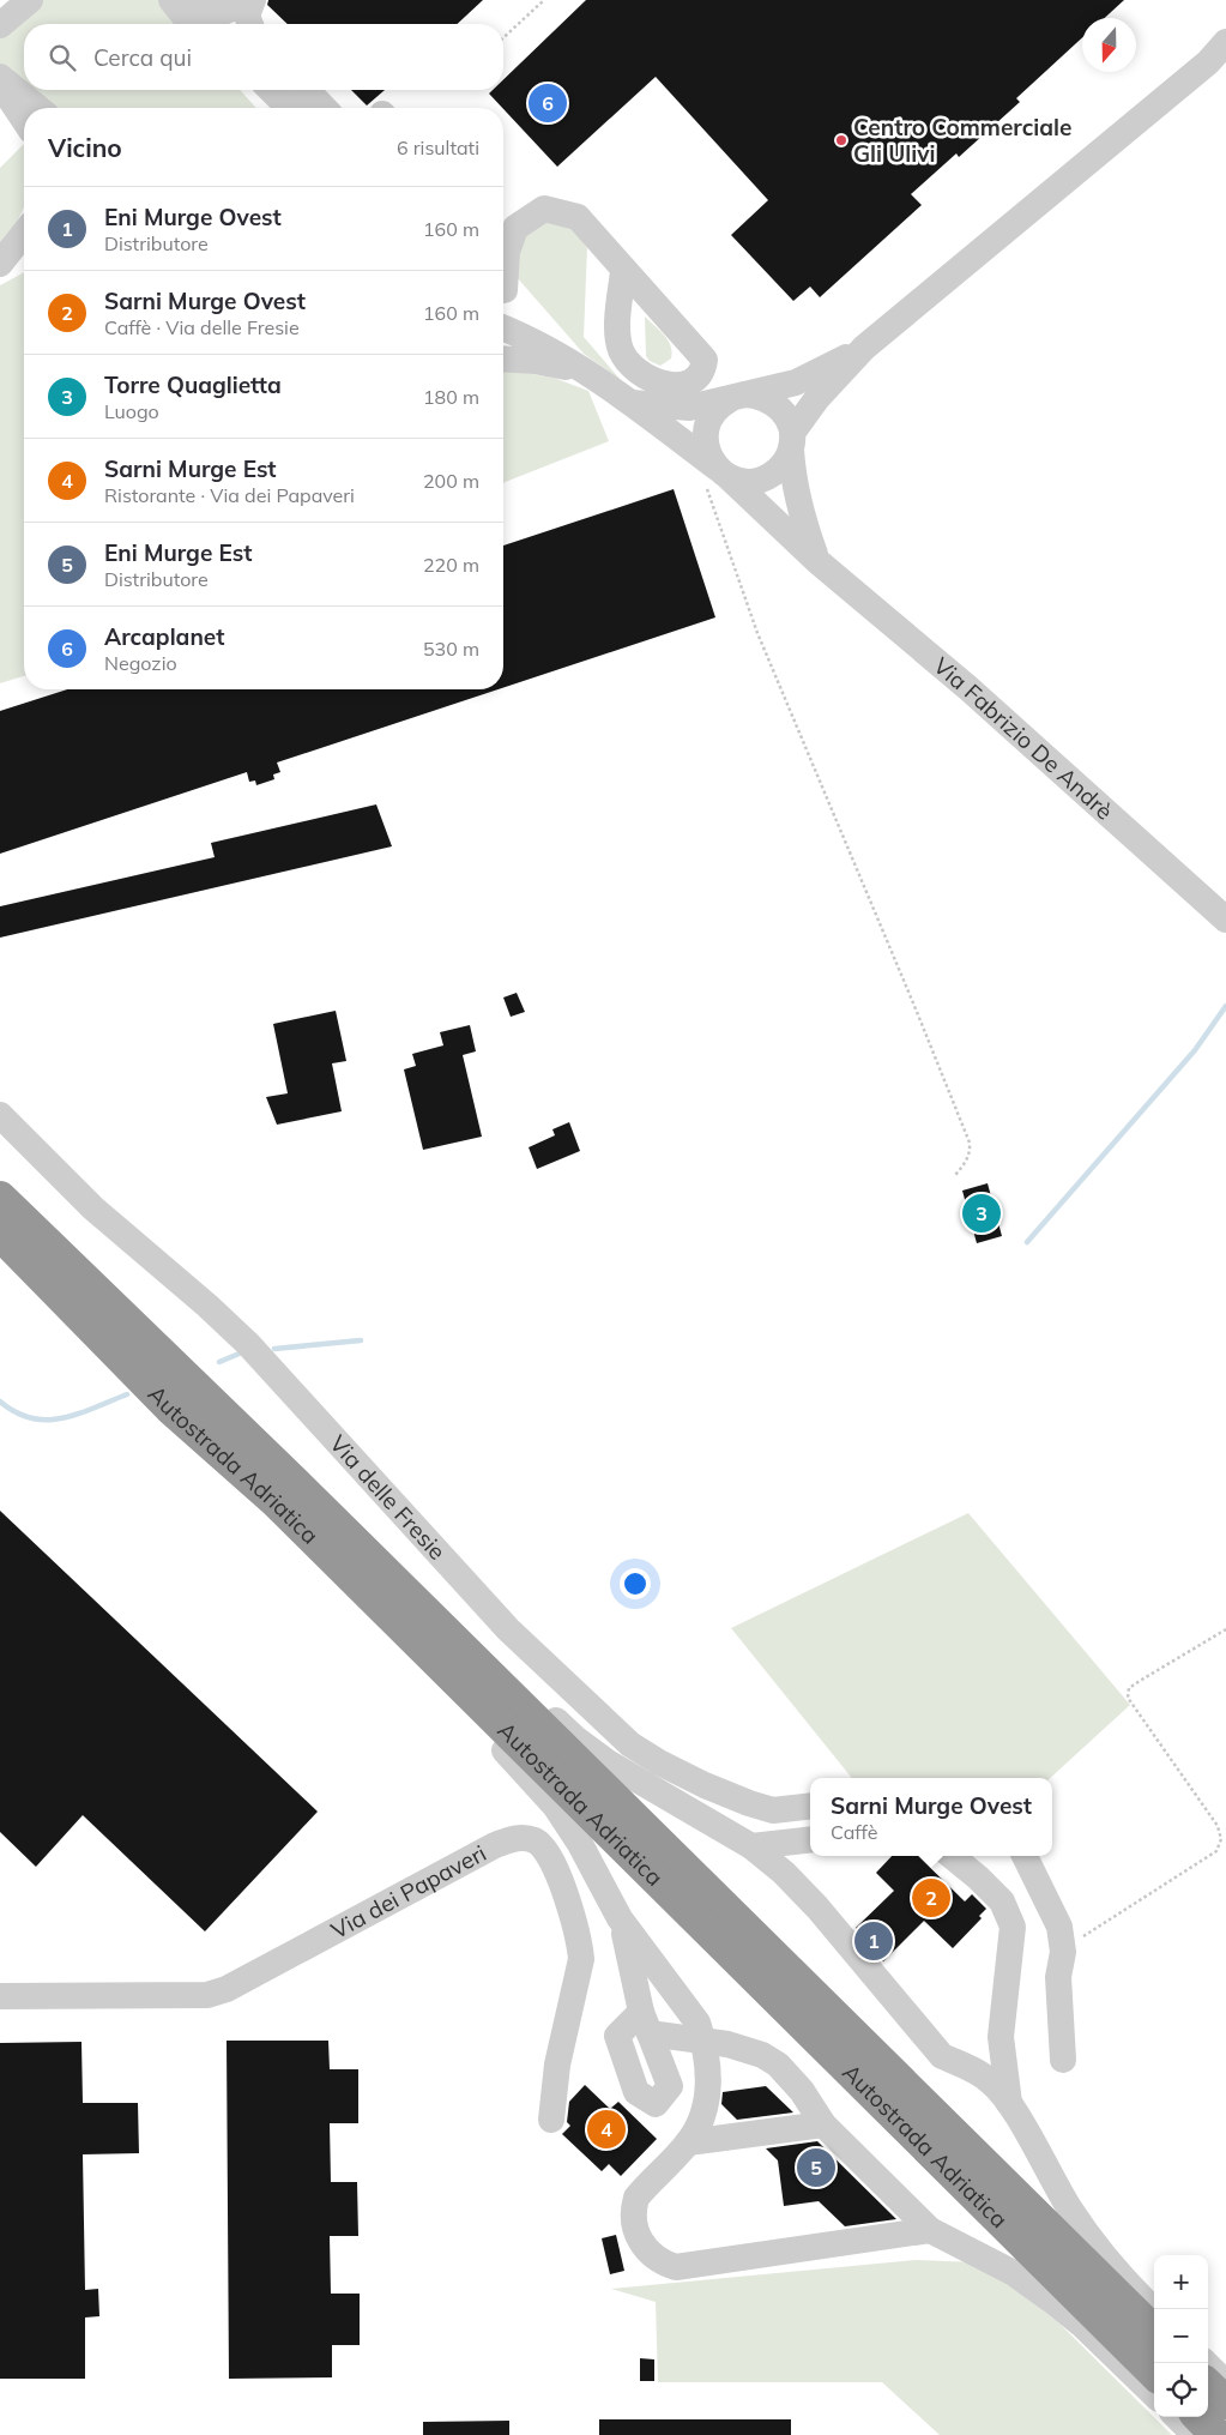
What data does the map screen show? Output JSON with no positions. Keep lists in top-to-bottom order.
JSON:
{
  "streets": {
    "highway": ["Autostrada Adriatica"],
    "street": ["Via Fabrizio De Andrè", "Via delle Fresie", "Via dei Papaveri"]
  },
  "places": ["Centro Commerciale Gli Ulivi"],
  "north": "bottom",
  "page": {
    "search": "Cerca qui",
    "pins": [
      "6",
      "3",
      "2",
      "1",
      "4",
      "5"
    ],
    "heading": ["Vicino", "6 risultati"],
    "list": [
      {
        "mark": "1",
        "name": "Eni Murge Ovest",
        "note": "Distributore",
        "value": "160 m"
      },
      {
        "mark": "2",
        "name": "Sarni Murge Ovest",
        "note": "Caffè · Via delle Fresie",
        "value": "160 m"
      },
      {
        "mark": "3",
        "name": "Torre Quaglietta",
        "note": "Luogo",
        "value": "180 m"
      },
      {
        "mark": "4",
        "name": "Sarni Murge Est",
        "note": "Ristorante · Via dei Papaveri",
        "value": "200 m"
      },
      {
        "mark": "5",
        "name": "Eni Murge Est",
        "note": "Distributore",
        "value": "220 m"
      },
      {
        "mark": "6",
        "name": "Arcaplanet",
        "note": "Negozio",
        "value": "530 m"
      }
    ],
    "popup": ["Sarni Murge Ovest", "Caffè"],
    "map_buttons": ["+", "−"]
  }
}
